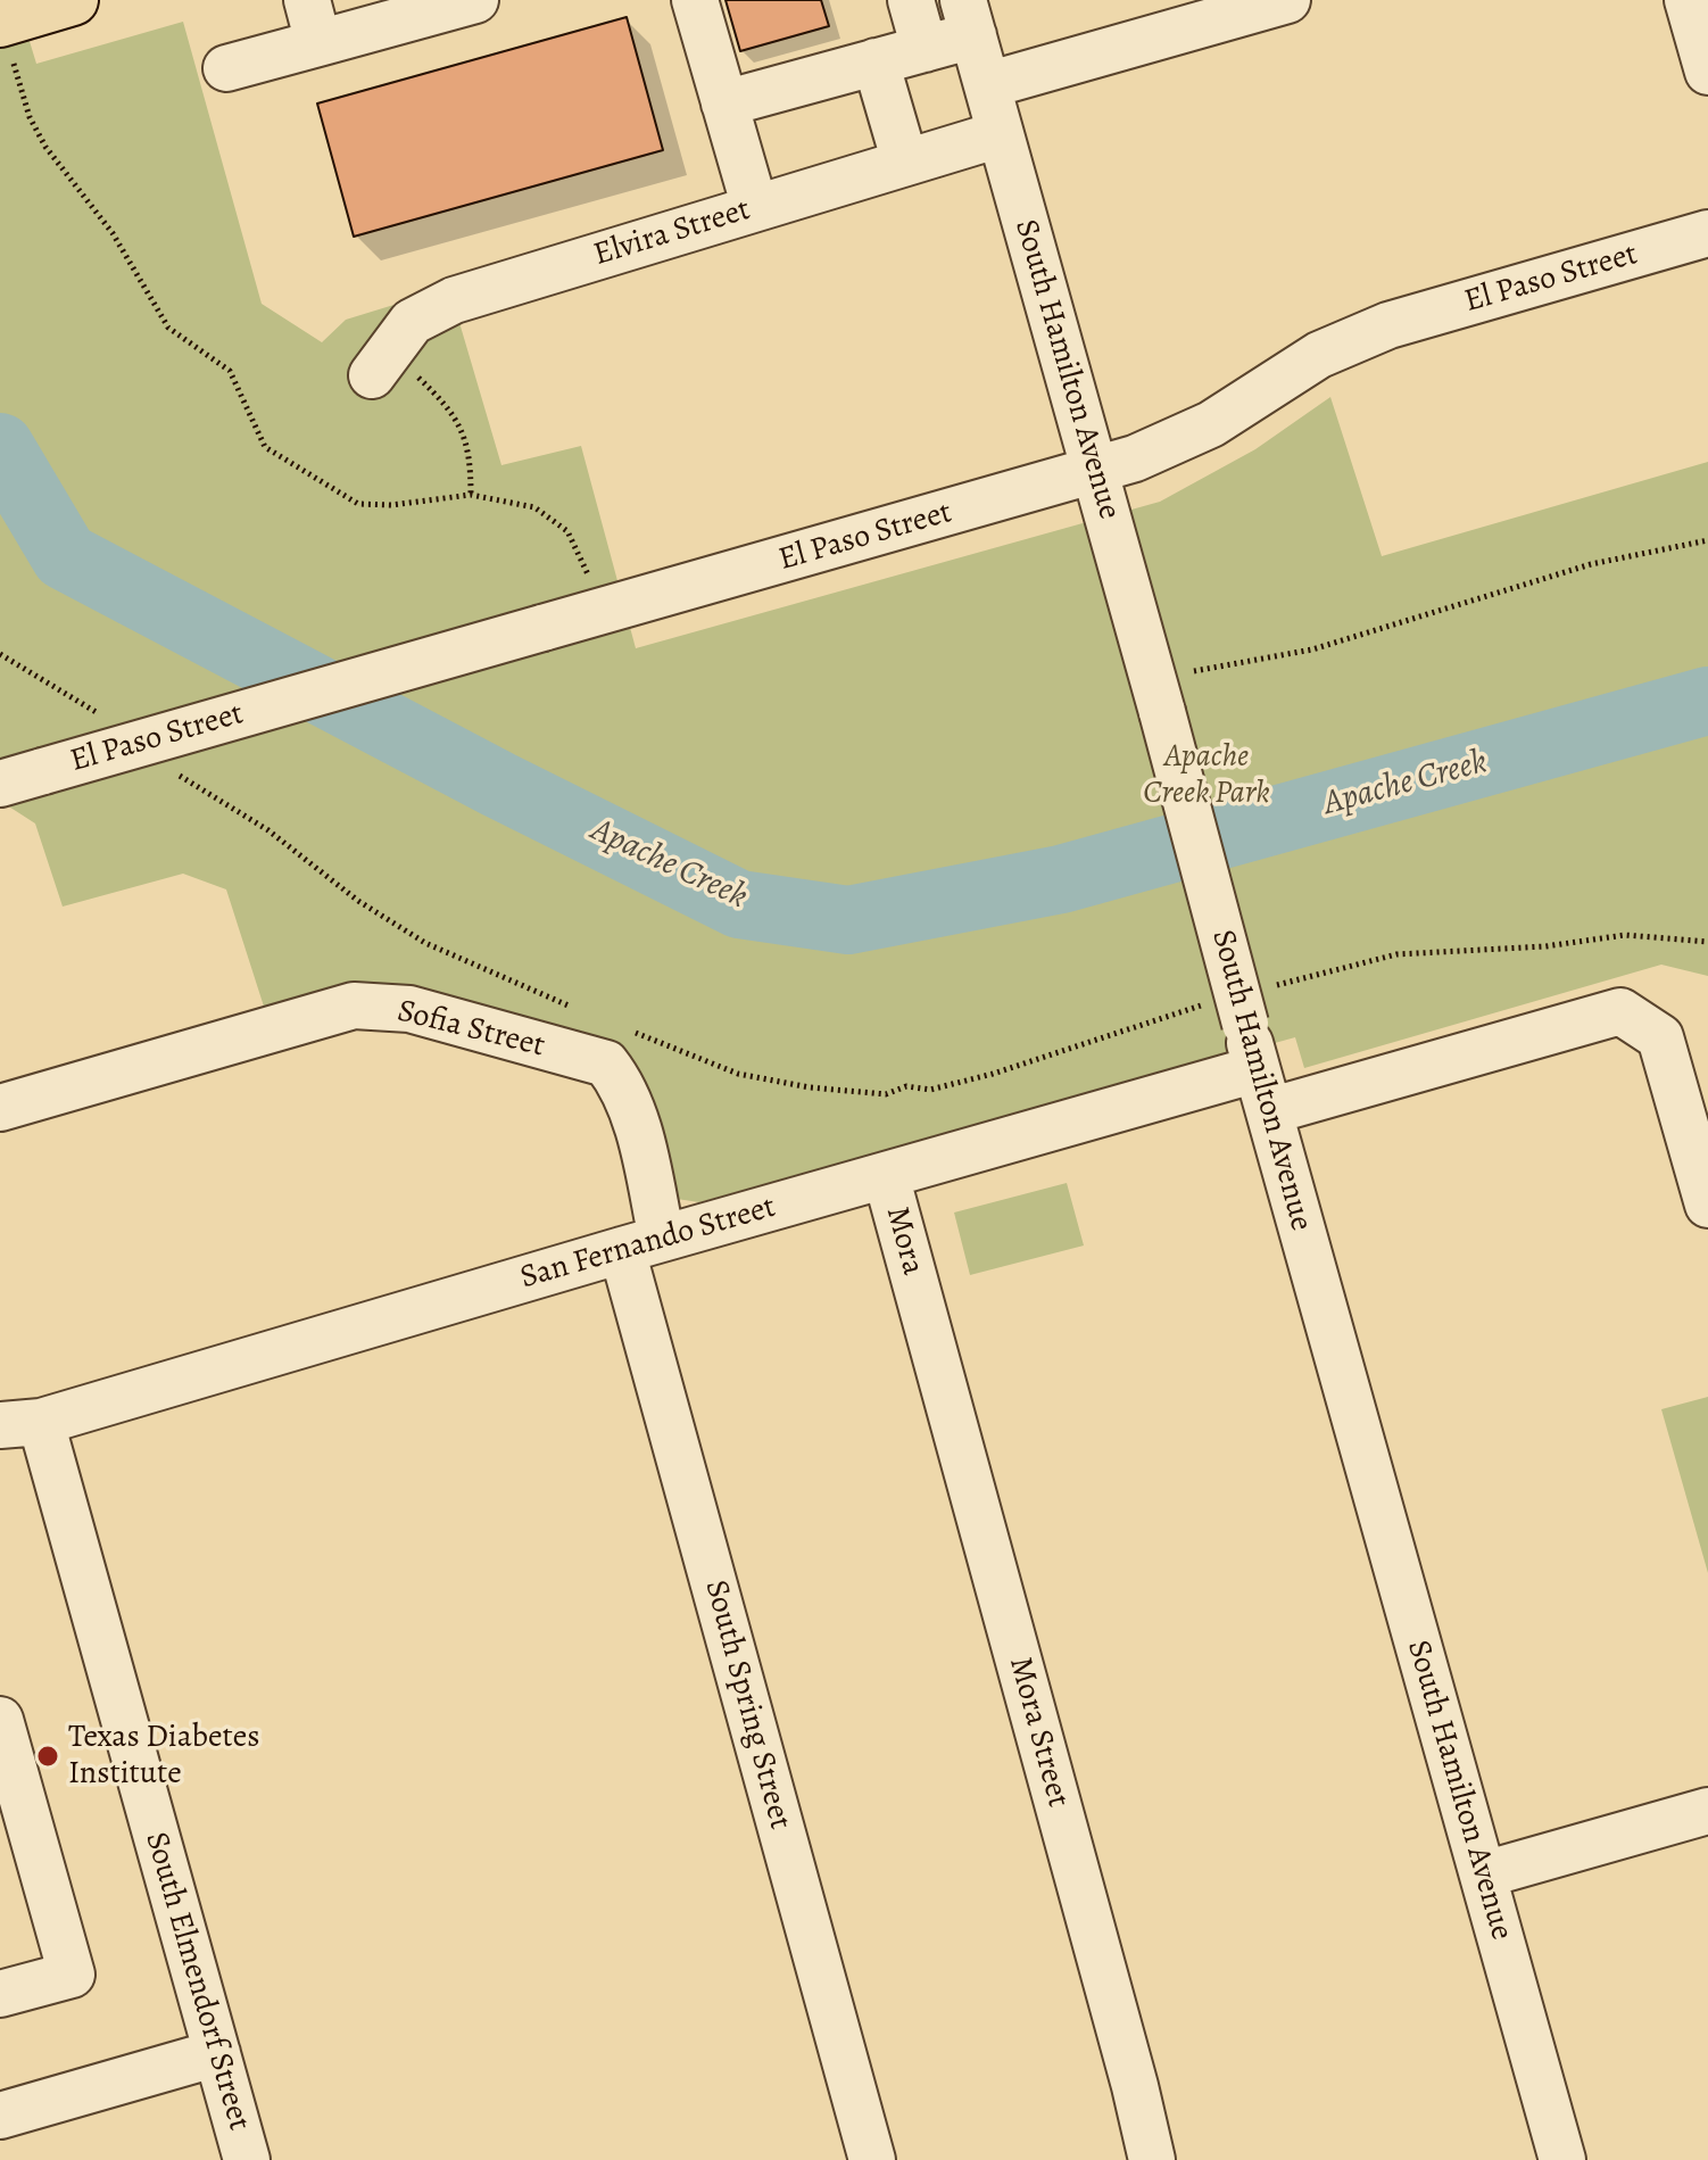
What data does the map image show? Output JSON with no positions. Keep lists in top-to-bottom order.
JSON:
{
  "streets": {
    "street": [
      "Elvira Street",
      "El Paso Street",
      "South Hamilton Avenue",
      "Sofia Street",
      "Mora",
      "San Fernando Street",
      "South Spring Street",
      "Mora Street",
      "South Elmendorf Street"
    ]
  },
  "crossings": [
    ["Elvira Street", "South Hamilton Avenue"],
    ["El Paso Street", "South Hamilton Avenue"],
    ["South Hamilton Avenue", "San Fernando Street"],
    ["Sofia Street", "San Fernando Street"],
    ["Sofia Street", "South Spring Street"],
    ["Mora", "San Fernando Street"],
    ["Mora", "Mora Street"],
    ["San Fernando Street", "South Spring Street"],
    ["San Fernando Street", "South Elmendorf Street"]
  ],
  "water": ["Apache Creek"],
  "parks": ["Apache Creek Park"],
  "places": ["Texas Diabetes Institute"]
}
